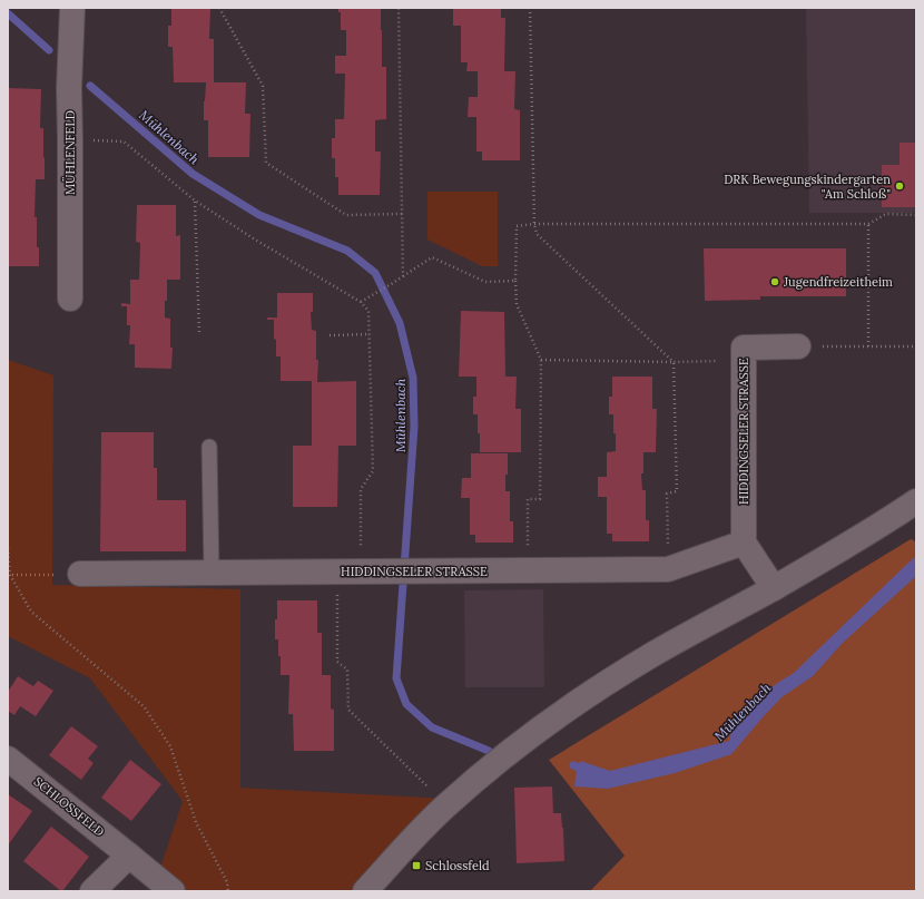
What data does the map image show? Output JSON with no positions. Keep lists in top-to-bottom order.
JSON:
{
  "streets": {
    "street": ["MÜHLENFELD", "HIDDINGSELER STRASSE", "SCHLOSSFELD"]
  },
  "water": ["Mühlenbach"],
  "places": {
    "other": ["DRK Bewegungskindergarten \"Am Schloß\"", "Jugendfreizeitheim"],
    "transit": ["Schlossfeld"]
  }
}
